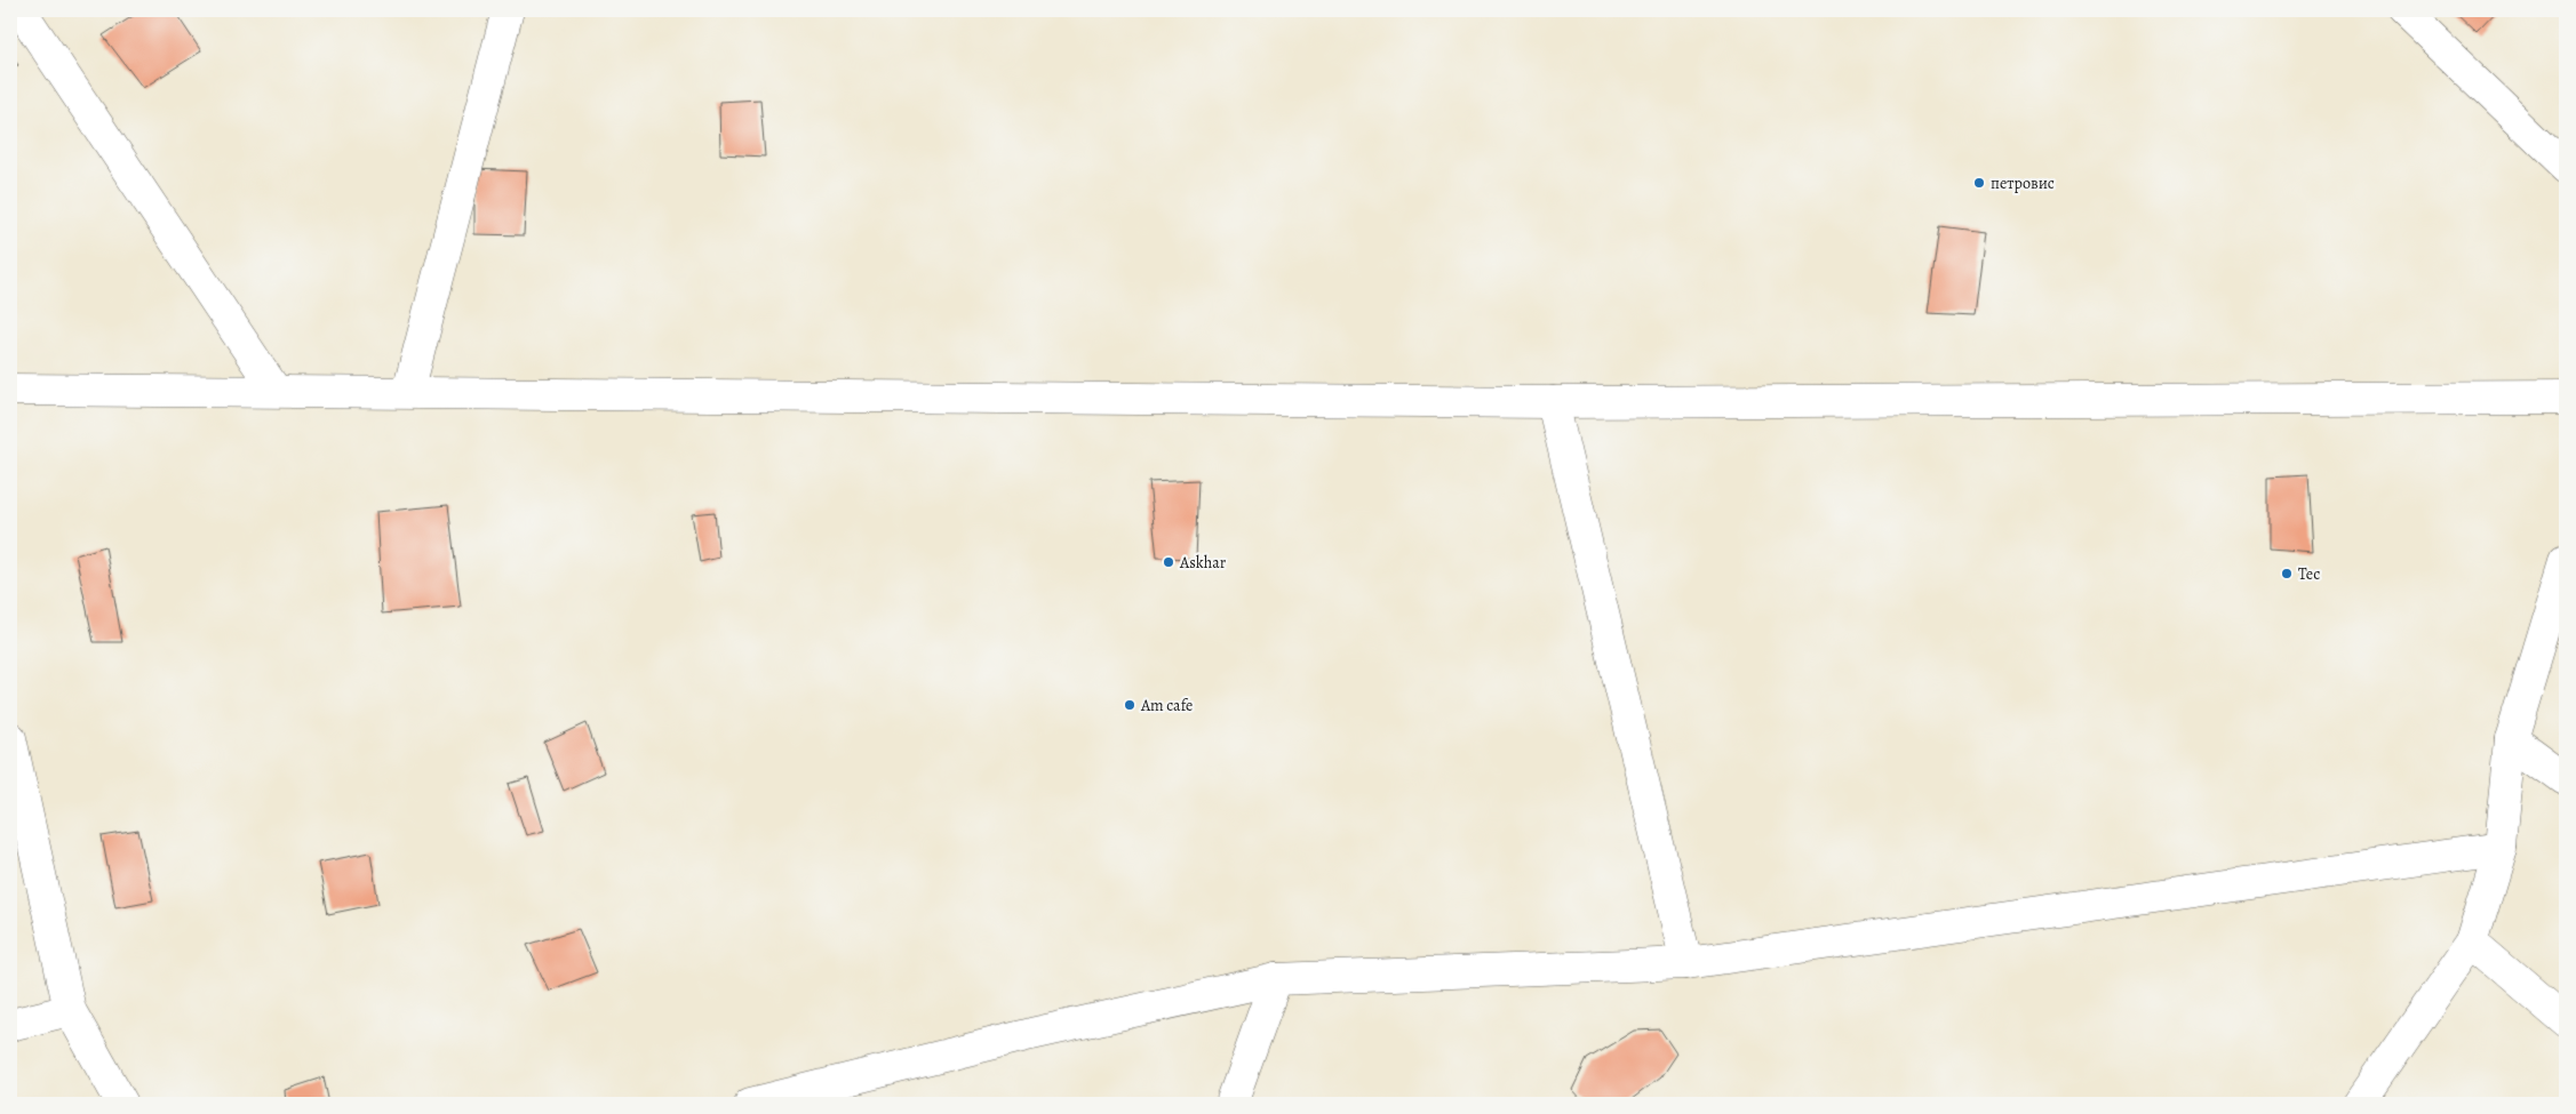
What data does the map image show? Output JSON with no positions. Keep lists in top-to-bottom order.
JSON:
{
  "places": [
    "петровис",
    "Askhar",
    "Тес",
    "Am cafe"
  ]
}
